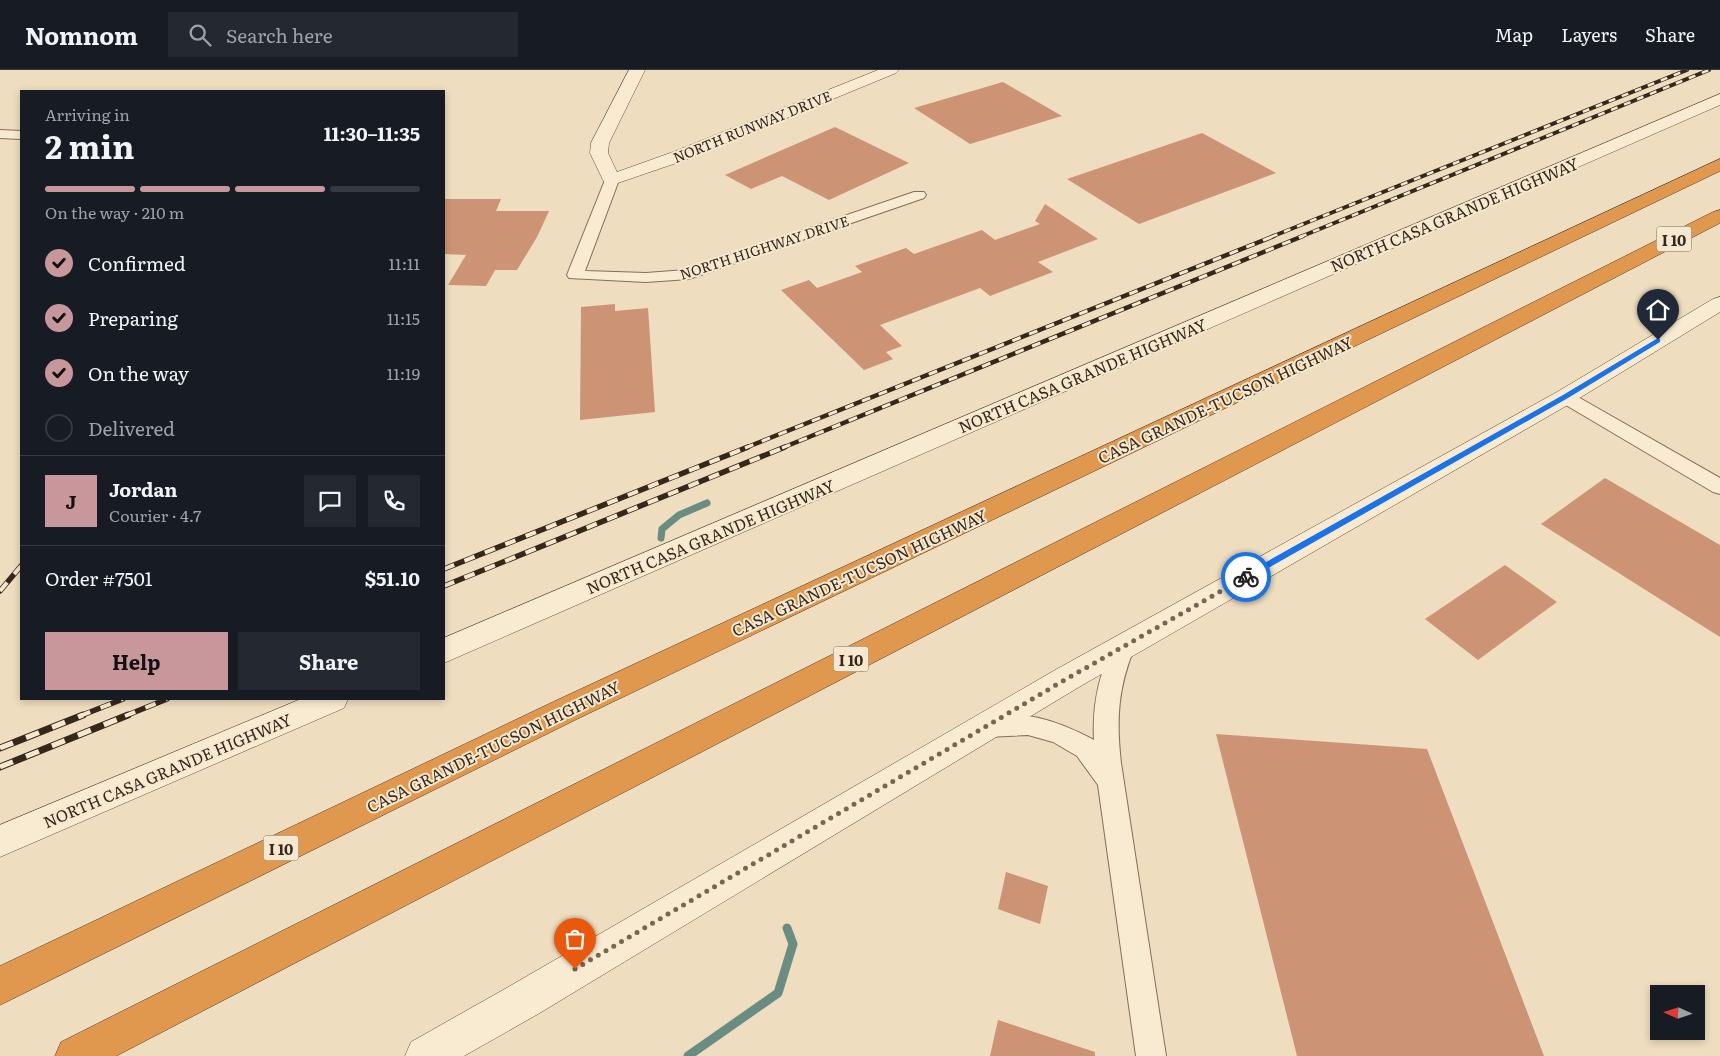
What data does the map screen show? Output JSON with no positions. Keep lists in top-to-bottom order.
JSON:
{
  "streets": {
    "highway": ["I 10", "CASA GRANDE-TUCSON HIGHWAY"],
    "main road": ["NORTH RUNWAY DRIVE", "NORTH CASA GRANDE HIGHWAY"],
    "street": ["NORTH HIGHWAY DRIVE"]
  },
  "crossings": [
    ["NORTH RUNWAY DRIVE", "NORTH HIGHWAY DRIVE"]
  ],
  "north": "left",
  "page": {
    "header": "Nomnom",
    "search": "Search here",
    "nav": ["Map", "Layers", "Share"],
    "heading": ["2 min", "Arriving in", "11:30–11:35"],
    "panel": [
      "Jordan",
      "Courier · 4.7",
      "Order #7501",
      "$51.10"
    ],
    "bar": "On the way · 210 m",
    "list": [
      ["Confirmed", "11:11"],
      ["Preparing", "11:15"],
      ["On the way", "11:19"],
      "Delivered"
    ],
    "round": "J",
    "buttons": ["Help", "Share"]
  }
}
